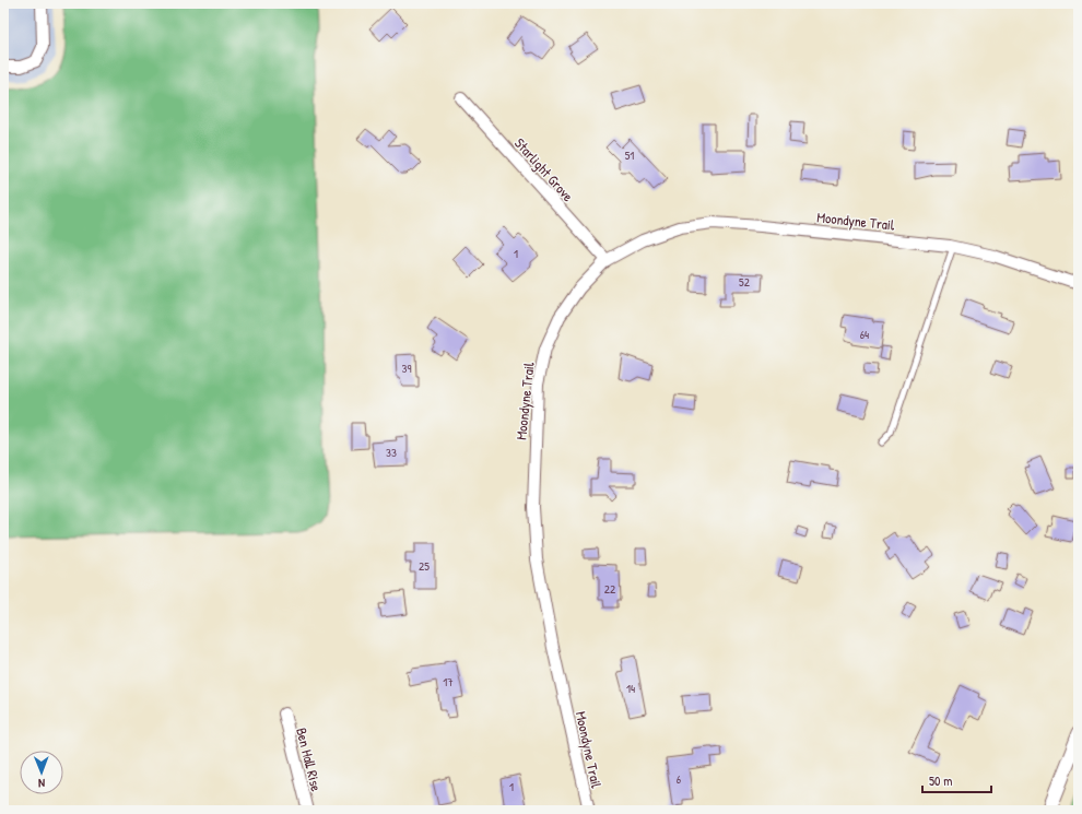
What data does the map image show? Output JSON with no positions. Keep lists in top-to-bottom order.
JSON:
{
  "streets": {
    "street": ["Starlight Grove", "Moondyne Trail", "Ben Hall Rise"]
  },
  "crossings": [
    ["Starlight Grove", "Moondyne Trail"]
  ],
  "house_numbers": [
    "51",
    "1",
    "52",
    "64",
    "39",
    "33",
    "25",
    "22",
    "17",
    "14",
    "6",
    "1"
  ],
  "scale_bar": "50 m",
  "north": "bottom"
}
